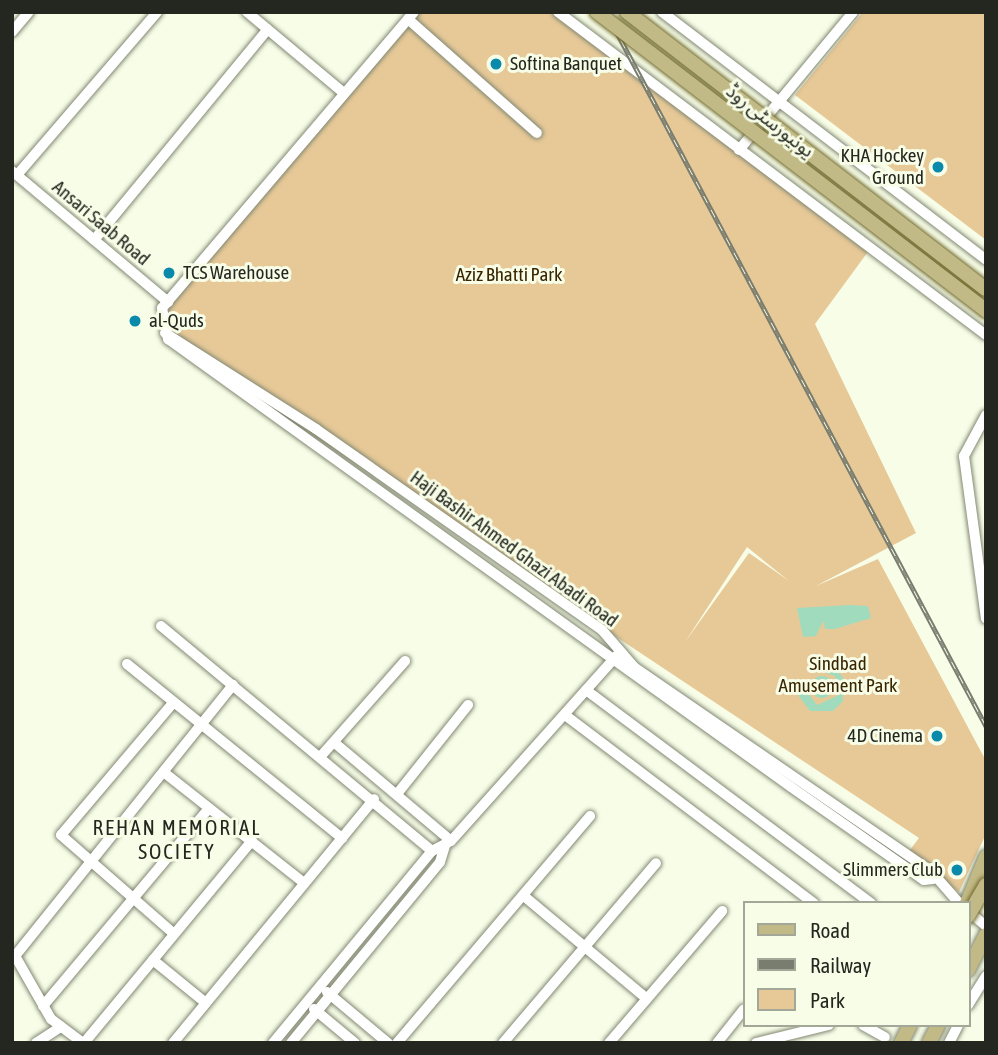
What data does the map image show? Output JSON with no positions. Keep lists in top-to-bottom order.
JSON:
{
  "streets": {
    "main road": ["یونیورسٹی روڈ"],
    "street": ["Ansari Saab Road", "Haji Bashir Ahmed Ghazi Abadi Road"]
  },
  "crossings": [
    ["Ansari Saab Road", "Haji Bashir Ahmed Ghazi Abadi Road"]
  ],
  "districts": ["REHAN MEMORIAL SOCIETY"],
  "parks": ["Aziz Bhatti Park", "Sindbad Amusement Park"],
  "places": [
    "Softina Banquet",
    "KHA Hockey Ground",
    "TCS Warehouse",
    "al-Quds",
    "4D Cinema",
    "Slimmers Club"
  ],
  "legend": ["Road", "Railway", "Park"]
}
